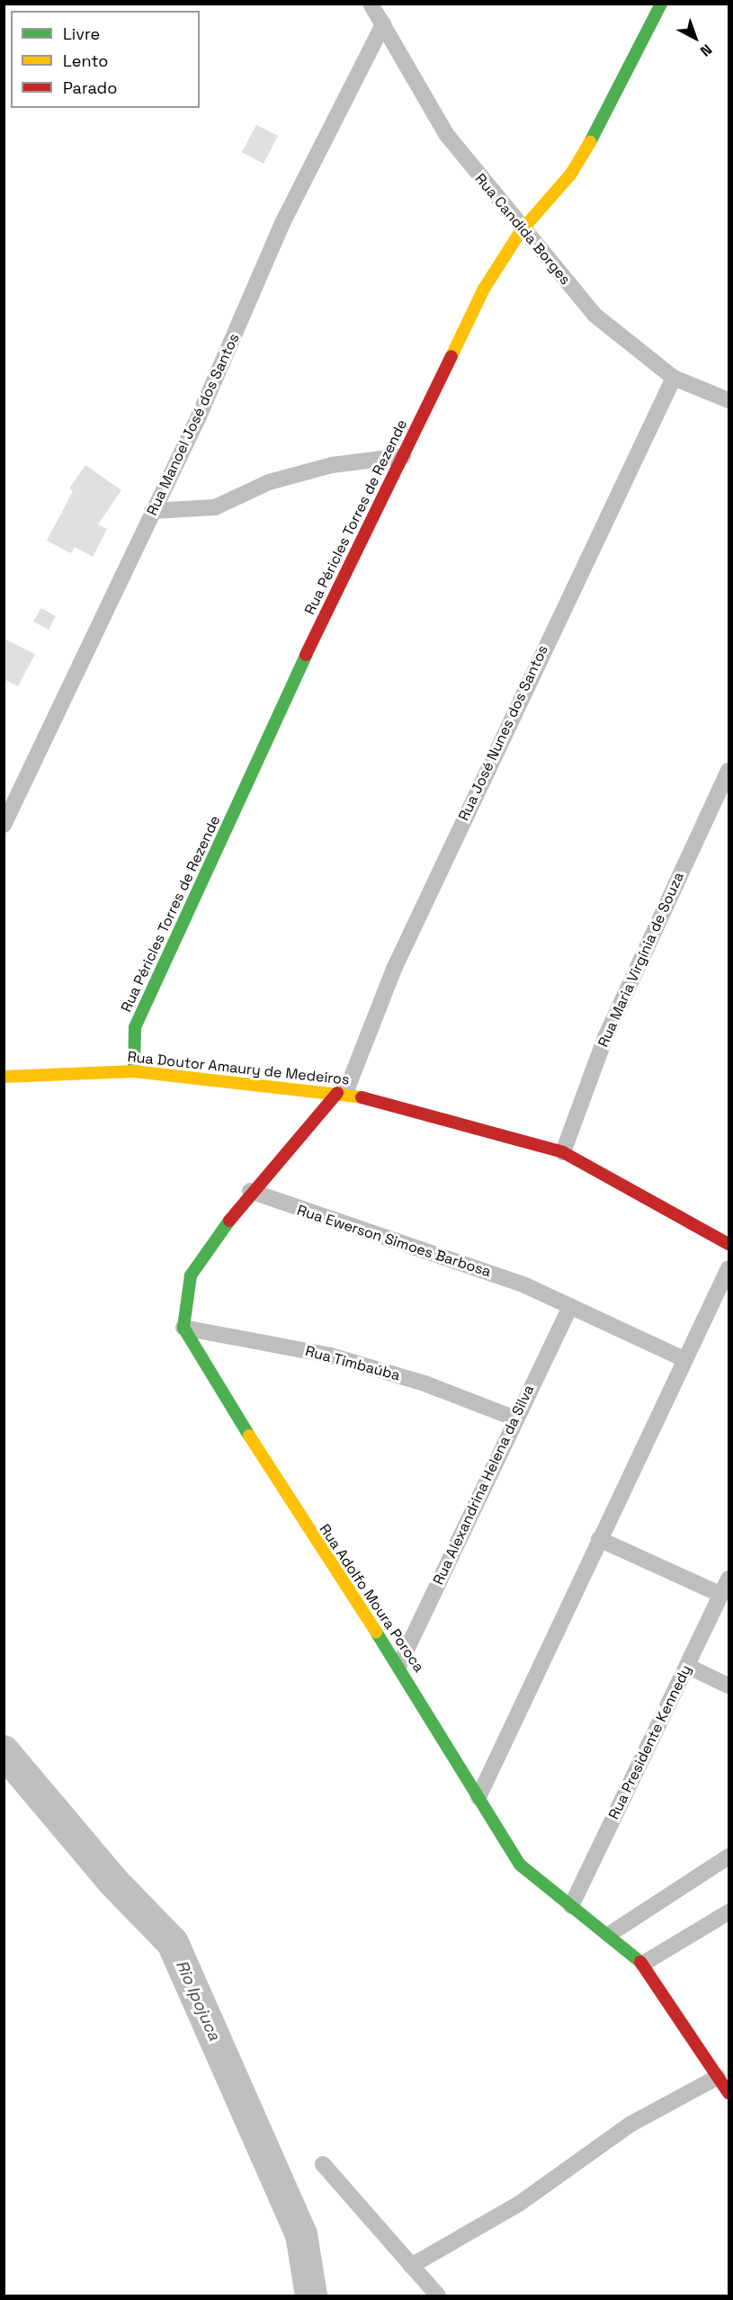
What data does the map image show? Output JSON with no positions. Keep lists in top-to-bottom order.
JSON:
{
  "streets": {
    "street": [
      "Rua Candida Borges",
      "Rua Manoel José dos Santos",
      "Rua Péricles Torres de Rezende",
      "Rua José Nunes dos Santos",
      "Rua Maria Virgínia de Souza",
      "Rua Doutor Amaury de Medeiros",
      "Rua Ewerson Simoes Barbosa",
      "Rua Timbaúba",
      "Rua Alexandrina Helena da Silva",
      "Rua Adolfo Moura Poroca",
      "Rua Presidente Kennedy"
    ]
  },
  "crossings": [
    ["Rua Candida Borges", "Rua Manoel José dos Santos"],
    ["Rua Candida Borges", "Rua Péricles Torres de Rezende"],
    ["Rua Candida Borges", "Rua José Nunes dos Santos"],
    ["Rua Péricles Torres de Rezende", "Rua Doutor Amaury de Medeiros"],
    ["Rua José Nunes dos Santos", "Rua Doutor Amaury de Medeiros"],
    ["Rua Maria Virgínia de Souza", "Rua Doutor Amaury de Medeiros"],
    ["Rua Ewerson Simoes Barbosa", "Rua Alexandrina Helena da Silva"],
    ["Rua Timbaúba", "Rua Alexandrina Helena da Silva"],
    ["Rua Timbaúba", "Rua Adolfo Moura Poroca"],
    ["Rua Alexandrina Helena da Silva", "Rua Adolfo Moura Poroca"],
    ["Rua Adolfo Moura Poroca", "Rua Presidente Kennedy"]
  ],
  "water": ["Rio Ipojuca"],
  "legend": ["Livre", "Lento", "Parado"],
  "north": "bottom right"
}
